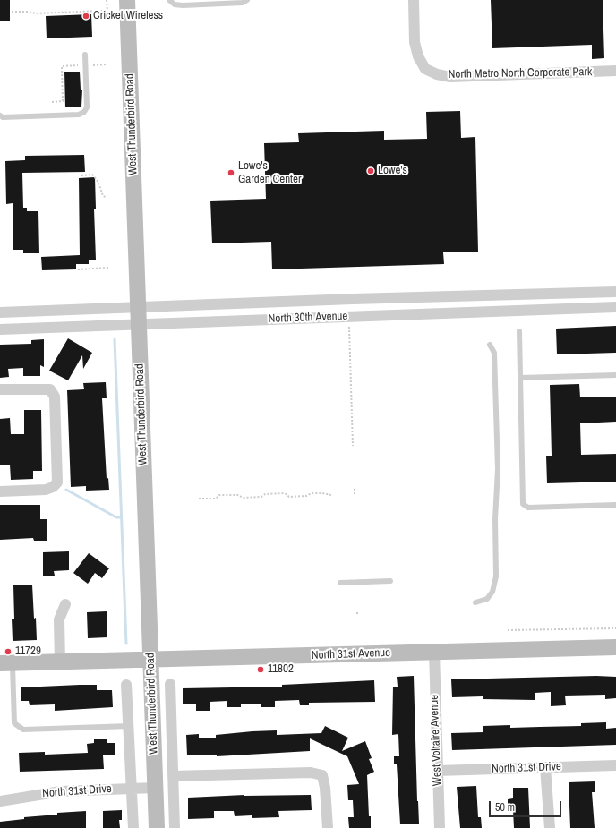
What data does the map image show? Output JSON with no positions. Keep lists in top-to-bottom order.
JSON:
{
  "streets": {
    "main road": ["West Thunderbird Road", "North 31st Avenue"],
    "street": [
      "North Metro North Corporate Park",
      "North 30th Avenue",
      "West Voltaire Avenue",
      "North 31st Drive"
    ]
  },
  "crossings": [
    ["West Thunderbird Road", "North 30th Avenue"],
    ["West Thunderbird Road", "North 31st Avenue"],
    ["West Thunderbird Road", "North 31st Drive"],
    ["North 31st Avenue", "West Voltaire Avenue"],
    ["West Voltaire Avenue", "North 31st Drive"]
  ],
  "places": [
    "Cricket Wireless",
    "Lowe's",
    "Lowe's Garden Center",
    "11729",
    "11802"
  ],
  "scale_bar": "50 m"
}
